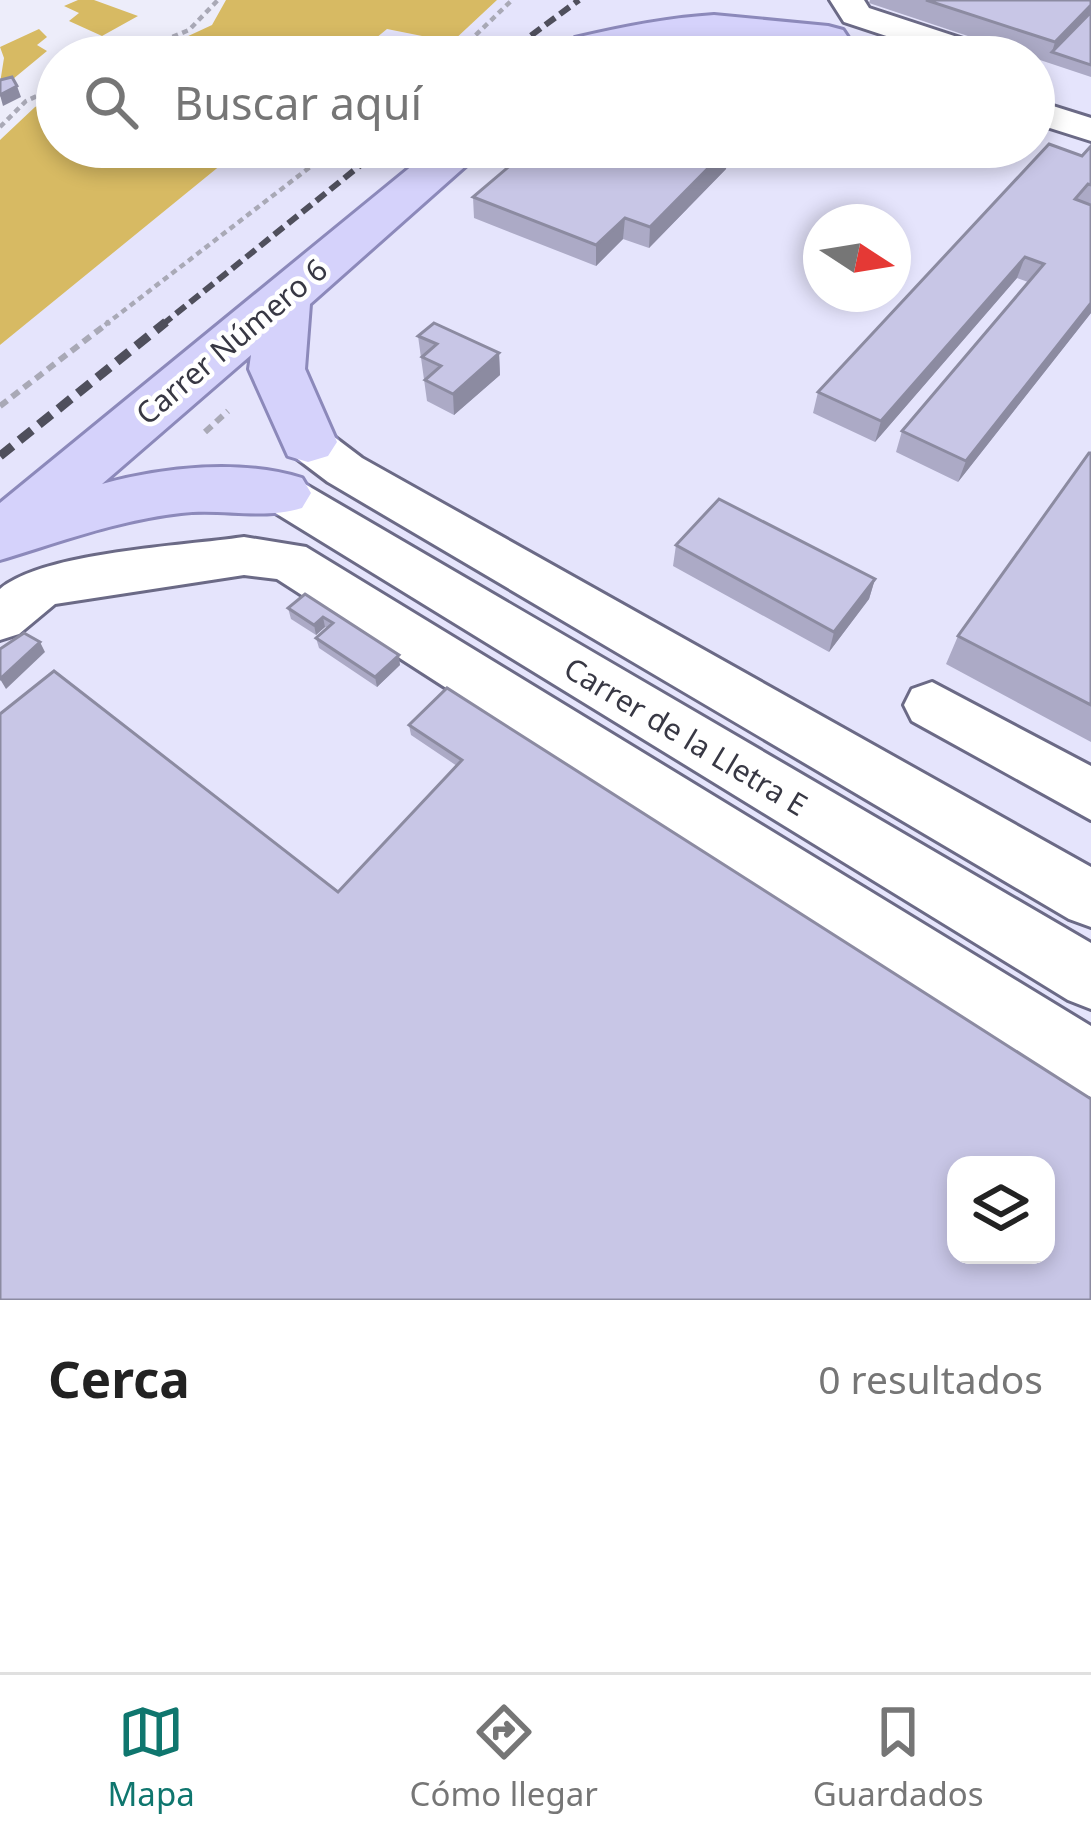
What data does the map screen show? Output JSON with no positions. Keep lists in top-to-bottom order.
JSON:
{
  "streets": {
    "main road": ["Carrer Número 6"],
    "street": ["Carrer de la Lletra E"]
  },
  "north": "right",
  "page": {
    "search": "Buscar aquí",
    "heading": ["Cerca", "0 resultados"],
    "nav": ["Mapa", "Cómo llegar", "Guardados"]
  }
}
